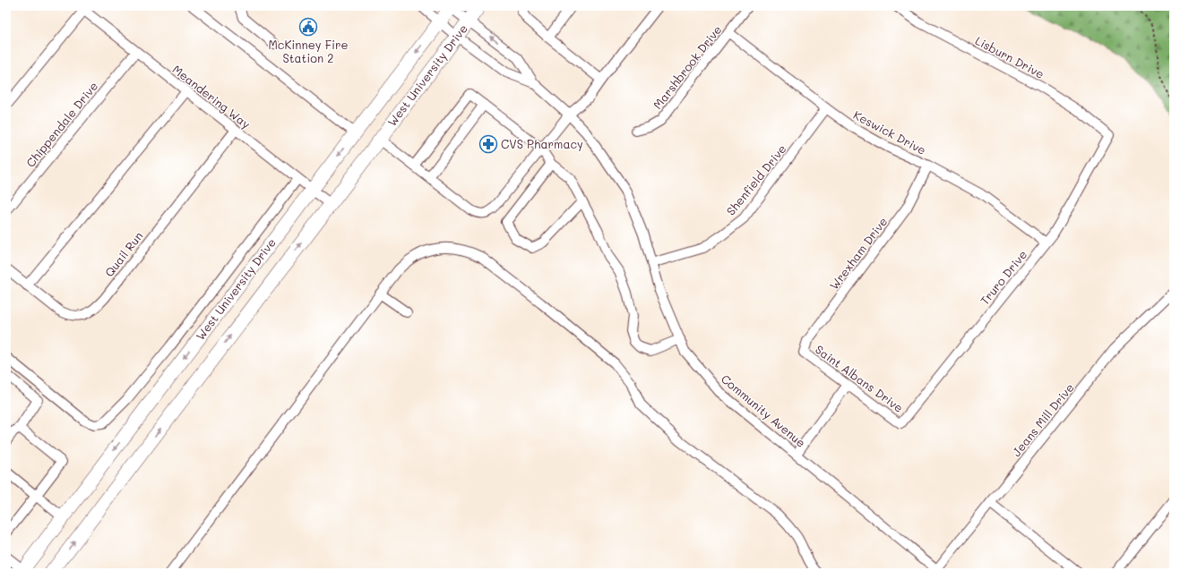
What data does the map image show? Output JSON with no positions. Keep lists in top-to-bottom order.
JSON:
{
  "streets": {
    "highway": ["West University Drive"],
    "street": [
      "Lisburn Drive",
      "Marshbrook Drive",
      "Meandering Way",
      "Chippendale Drive",
      "Keswick Drive",
      "Shenfield Drive",
      "Wrexham Drive",
      "Quail Run",
      "Truro Drive",
      "Saint Albans Drive",
      "Community Avenue",
      "Jeans Mill Drive"
    ]
  },
  "crossings": [
    ["Lisburn Drive", "Truro Drive"],
    ["Marshbrook Drive", "Keswick Drive"],
    ["West University Drive", "Meandering Way"],
    ["West University Drive", "Community Avenue"],
    ["Meandering Way", "Chippendale Drive"],
    ["Meandering Way", "Quail Run"],
    ["Keswick Drive", "Shenfield Drive"],
    ["Keswick Drive", "Wrexham Drive"],
    ["Keswick Drive", "Truro Drive"],
    ["Shenfield Drive", "Community Avenue"],
    ["Wrexham Drive", "Saint Albans Drive"],
    ["Truro Drive", "Saint Albans Drive"],
    ["Community Avenue", "Jeans Mill Drive"]
  ],
  "places": {
    "public building": ["McKinney Fire Station 2"],
    "pharmacy": ["CVS Pharmacy"]
  }
}
